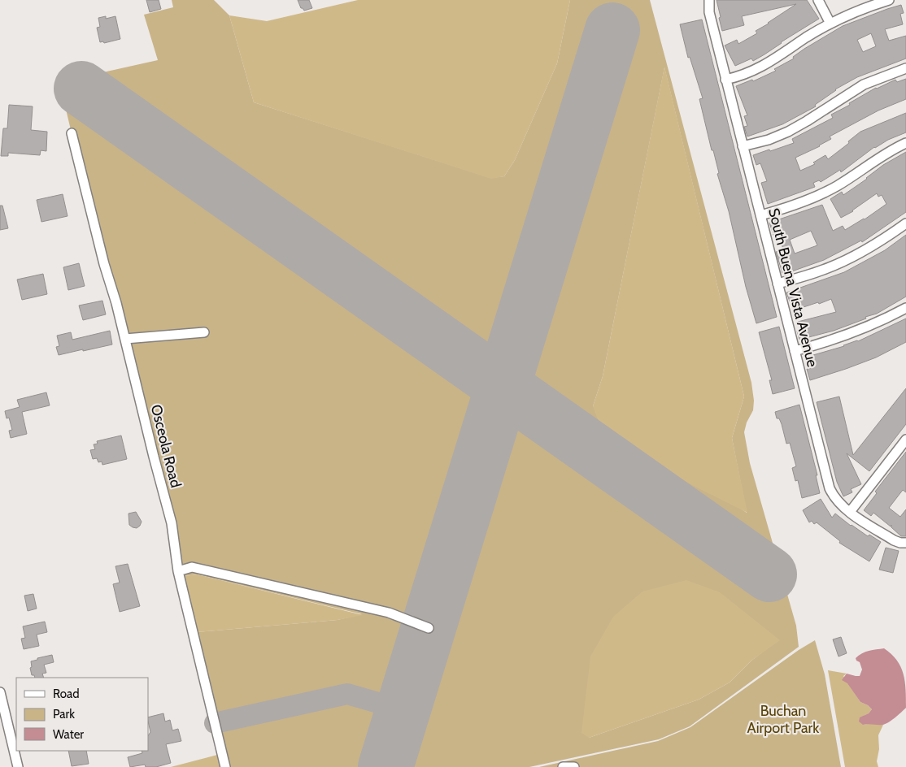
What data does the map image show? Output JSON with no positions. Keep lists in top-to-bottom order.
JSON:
{
  "streets": {
    "street": ["South Buena Vista Avenue", "Osceola Road"]
  },
  "parks": ["Buchan Airport Park"],
  "legend": ["Road", "Park", "Water"]
}
